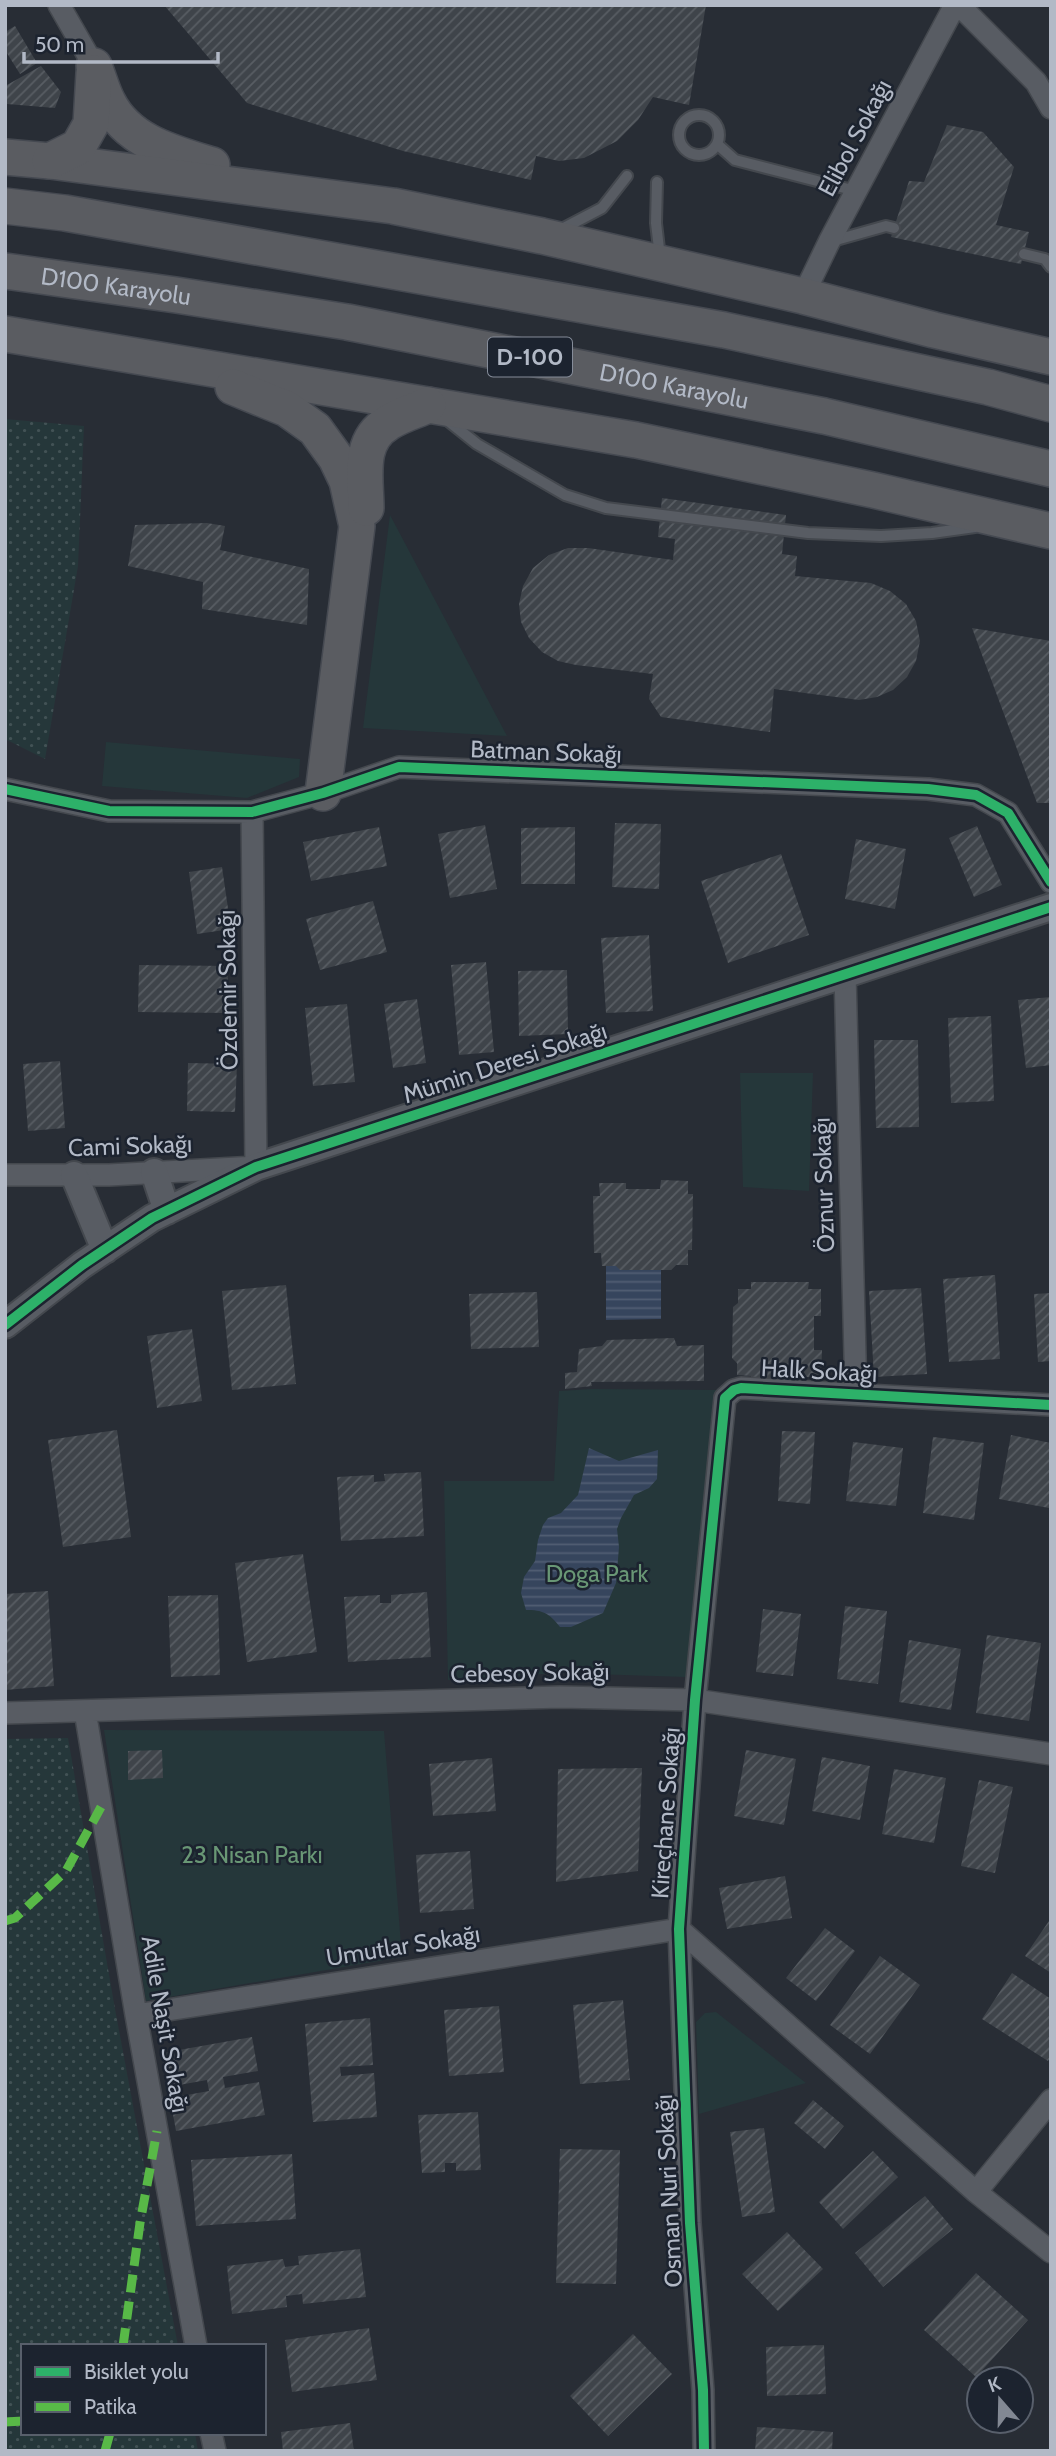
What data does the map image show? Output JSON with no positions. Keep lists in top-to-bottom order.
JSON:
{
  "streets": {
    "highway": ["D100 Karayolu", "D-100"],
    "street": [
      "Elibol Sokağı",
      "Batman Sokağı",
      "Özdemir Sokağı",
      "Mümin Deresi Sokağı",
      "Cami Sokağı",
      "Öznur Sokağı",
      "Halk Sokağı",
      "Cebesoy Sokağı",
      "Kireçhane Sokağı",
      "Umutlar Sokağı",
      "Adile Naşit Sokağı",
      "Osman Nuri Sokağı"
    ]
  },
  "crossings": [
    ["Batman Sokağı", "Özdemir Sokağı"],
    ["Özdemir Sokağı", "Mümin Deresi Sokağı"],
    ["Özdemir Sokağı", "Cami Sokağı"],
    ["Mümin Deresi Sokağı", "Cami Sokağı"],
    ["Mümin Deresi Sokağı", "Öznur Sokağı"],
    ["Öznur Sokağı", "Halk Sokağı"],
    ["Halk Sokağı", "Cebesoy Sokağı"],
    ["Halk Sokağı", "Kireçhane Sokağı"],
    ["Cebesoy Sokağı", "Kireçhane Sokağı"],
    ["Cebesoy Sokağı", "Adile Naşit Sokağı"],
    ["Kireçhane Sokağı", "Umutlar Sokağı"],
    ["Kireçhane Sokağı", "Osman Nuri Sokağı"],
    ["Umutlar Sokağı", "Adile Naşit Sokağı"],
    ["Umutlar Sokağı", "Osman Nuri Sokağı"]
  ],
  "parks": ["Doga Park", "23 Nisan Parkı"],
  "legend": ["Bisiklet yolu", "Patika"],
  "scale_bar": "50 m",
  "north": "top"
}
